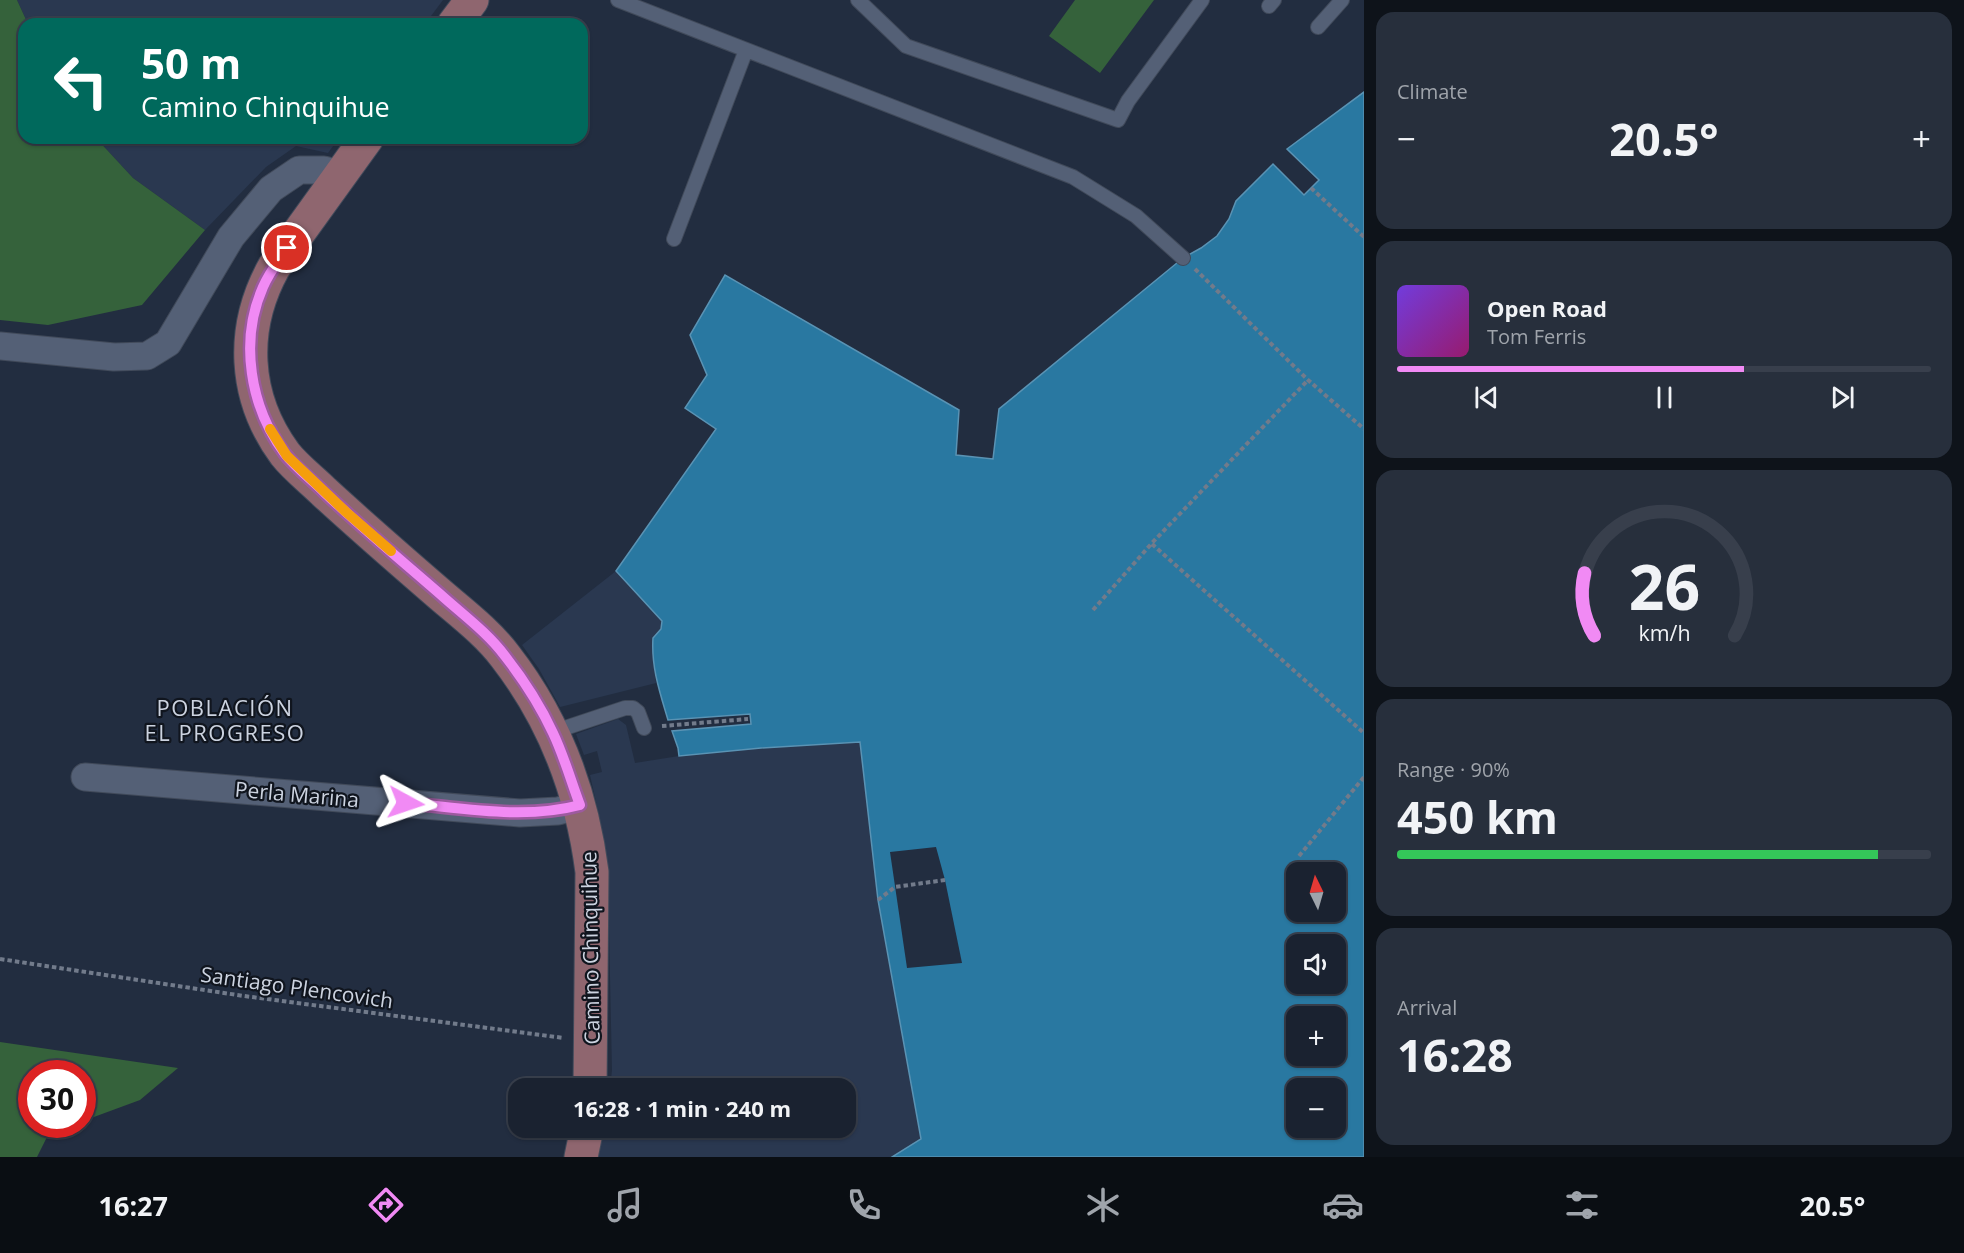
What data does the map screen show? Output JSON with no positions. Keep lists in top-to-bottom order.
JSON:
{
  "streets": {
    "main road": ["Camino Chinquihue"],
    "street": ["Perla Marina"],
    "path": ["Santiago Plencovich"]
  },
  "crossings": [
    ["Perla Marina", "Camino Chinquihue"],
    ["Camino Chinquihue", "Santiago Plencovich"]
  ],
  "districts": ["POBLACIÓN EL PROGRESO"],
  "north": "top",
  "page": {
    "tile": [
      "Climate",
      ["Range · 90%", "450 km"],
      ["Arrival", "16:28"]
    ],
    "turn": ["50 m", "Camino Chinquihue"],
    "heat": ["−", "20.5°", "+"],
    "song": ["Open Road", "Tom Ferris"],
    "map_buttons": ["+", "−"],
    "limit": "30",
    "trip": "16:28 · 1 min · 240 m",
    "tabs": ["16:27", "20.5°"],
    "gauge": ["26", "km/h"]
  }
}
